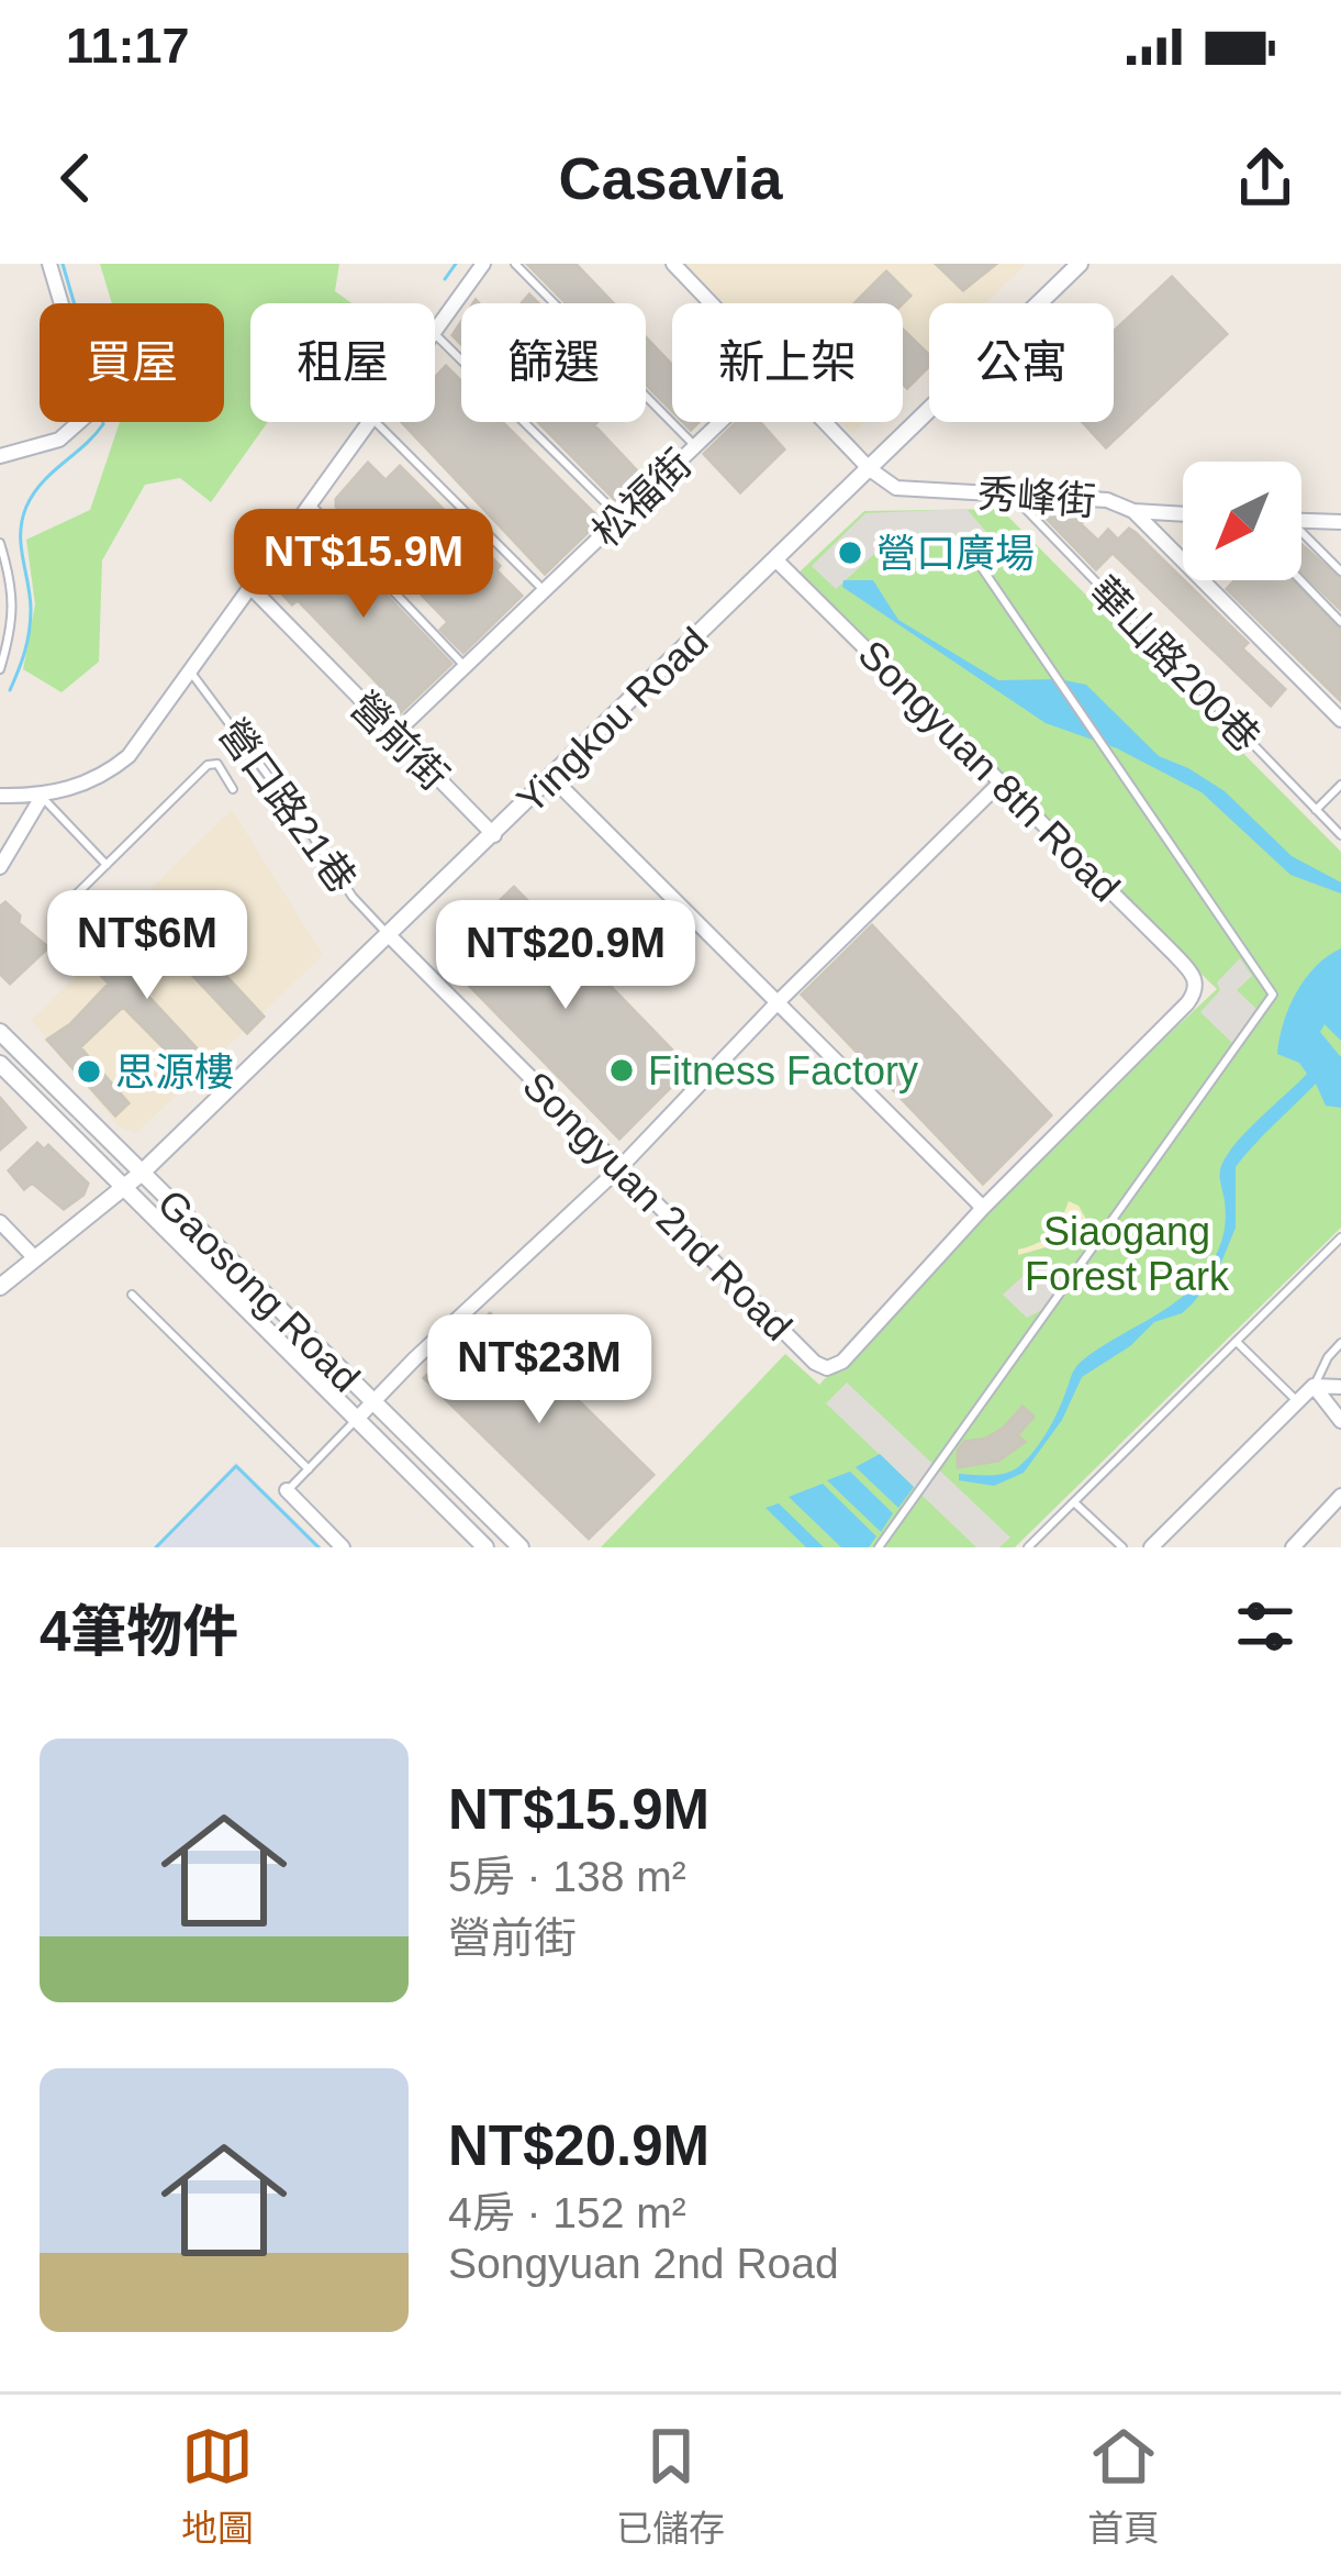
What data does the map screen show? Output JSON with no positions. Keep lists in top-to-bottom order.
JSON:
{
  "streets": {
    "street": [
      "秀峰街",
      "松福街",
      "Yingkou Road",
      "營前街",
      "Songyuan 8th Road",
      "Songyuan 2nd Road",
      "Gaosong Road"
    ],
    "lane": ["華山路200巷", "營口路21巷"]
  },
  "crossings": [
    ["秀峰街", "華山路200巷"],
    ["秀峰街", "Yingkou Road"],
    ["松福街", "營前街"],
    ["Yingkou Road", "營前街"],
    ["Yingkou Road", "Songyuan 8th Road"],
    ["Yingkou Road", "營口路21巷"],
    ["Yingkou Road", "Songyuan 2nd Road"],
    ["Yingkou Road", "Gaosong Road"],
    ["Songyuan 8th Road", "Songyuan 2nd Road"],
    ["營口路21巷", "Songyuan 2nd Road"]
  ],
  "parks": ["Siaogang Forest Park"],
  "places": ["營口廣場", "Fitness Factory", "思源樓"],
  "north": "bottom left",
  "page": {
    "status": "11:17",
    "header": "Casavia",
    "chip": [
      "買屋",
      "租屋",
      "篩選",
      "新上架",
      "公寓"
    ],
    "price": [
      "NT$15.9M",
      "NT$6M",
      "NT$20.9M",
      "NT$23M"
    ],
    "heading": "4筆物件",
    "list": [
      {
        "name": "NT$15.9M",
        "note": "5房 · 138 m² · 營前街"
      },
      {
        "name": "NT$20.9M",
        "note": "4房 · 152 m² · Songyuan 2nd Road"
      }
    ],
    "tabs": ["地圖", "已儲存", "首頁"]
  }
}
